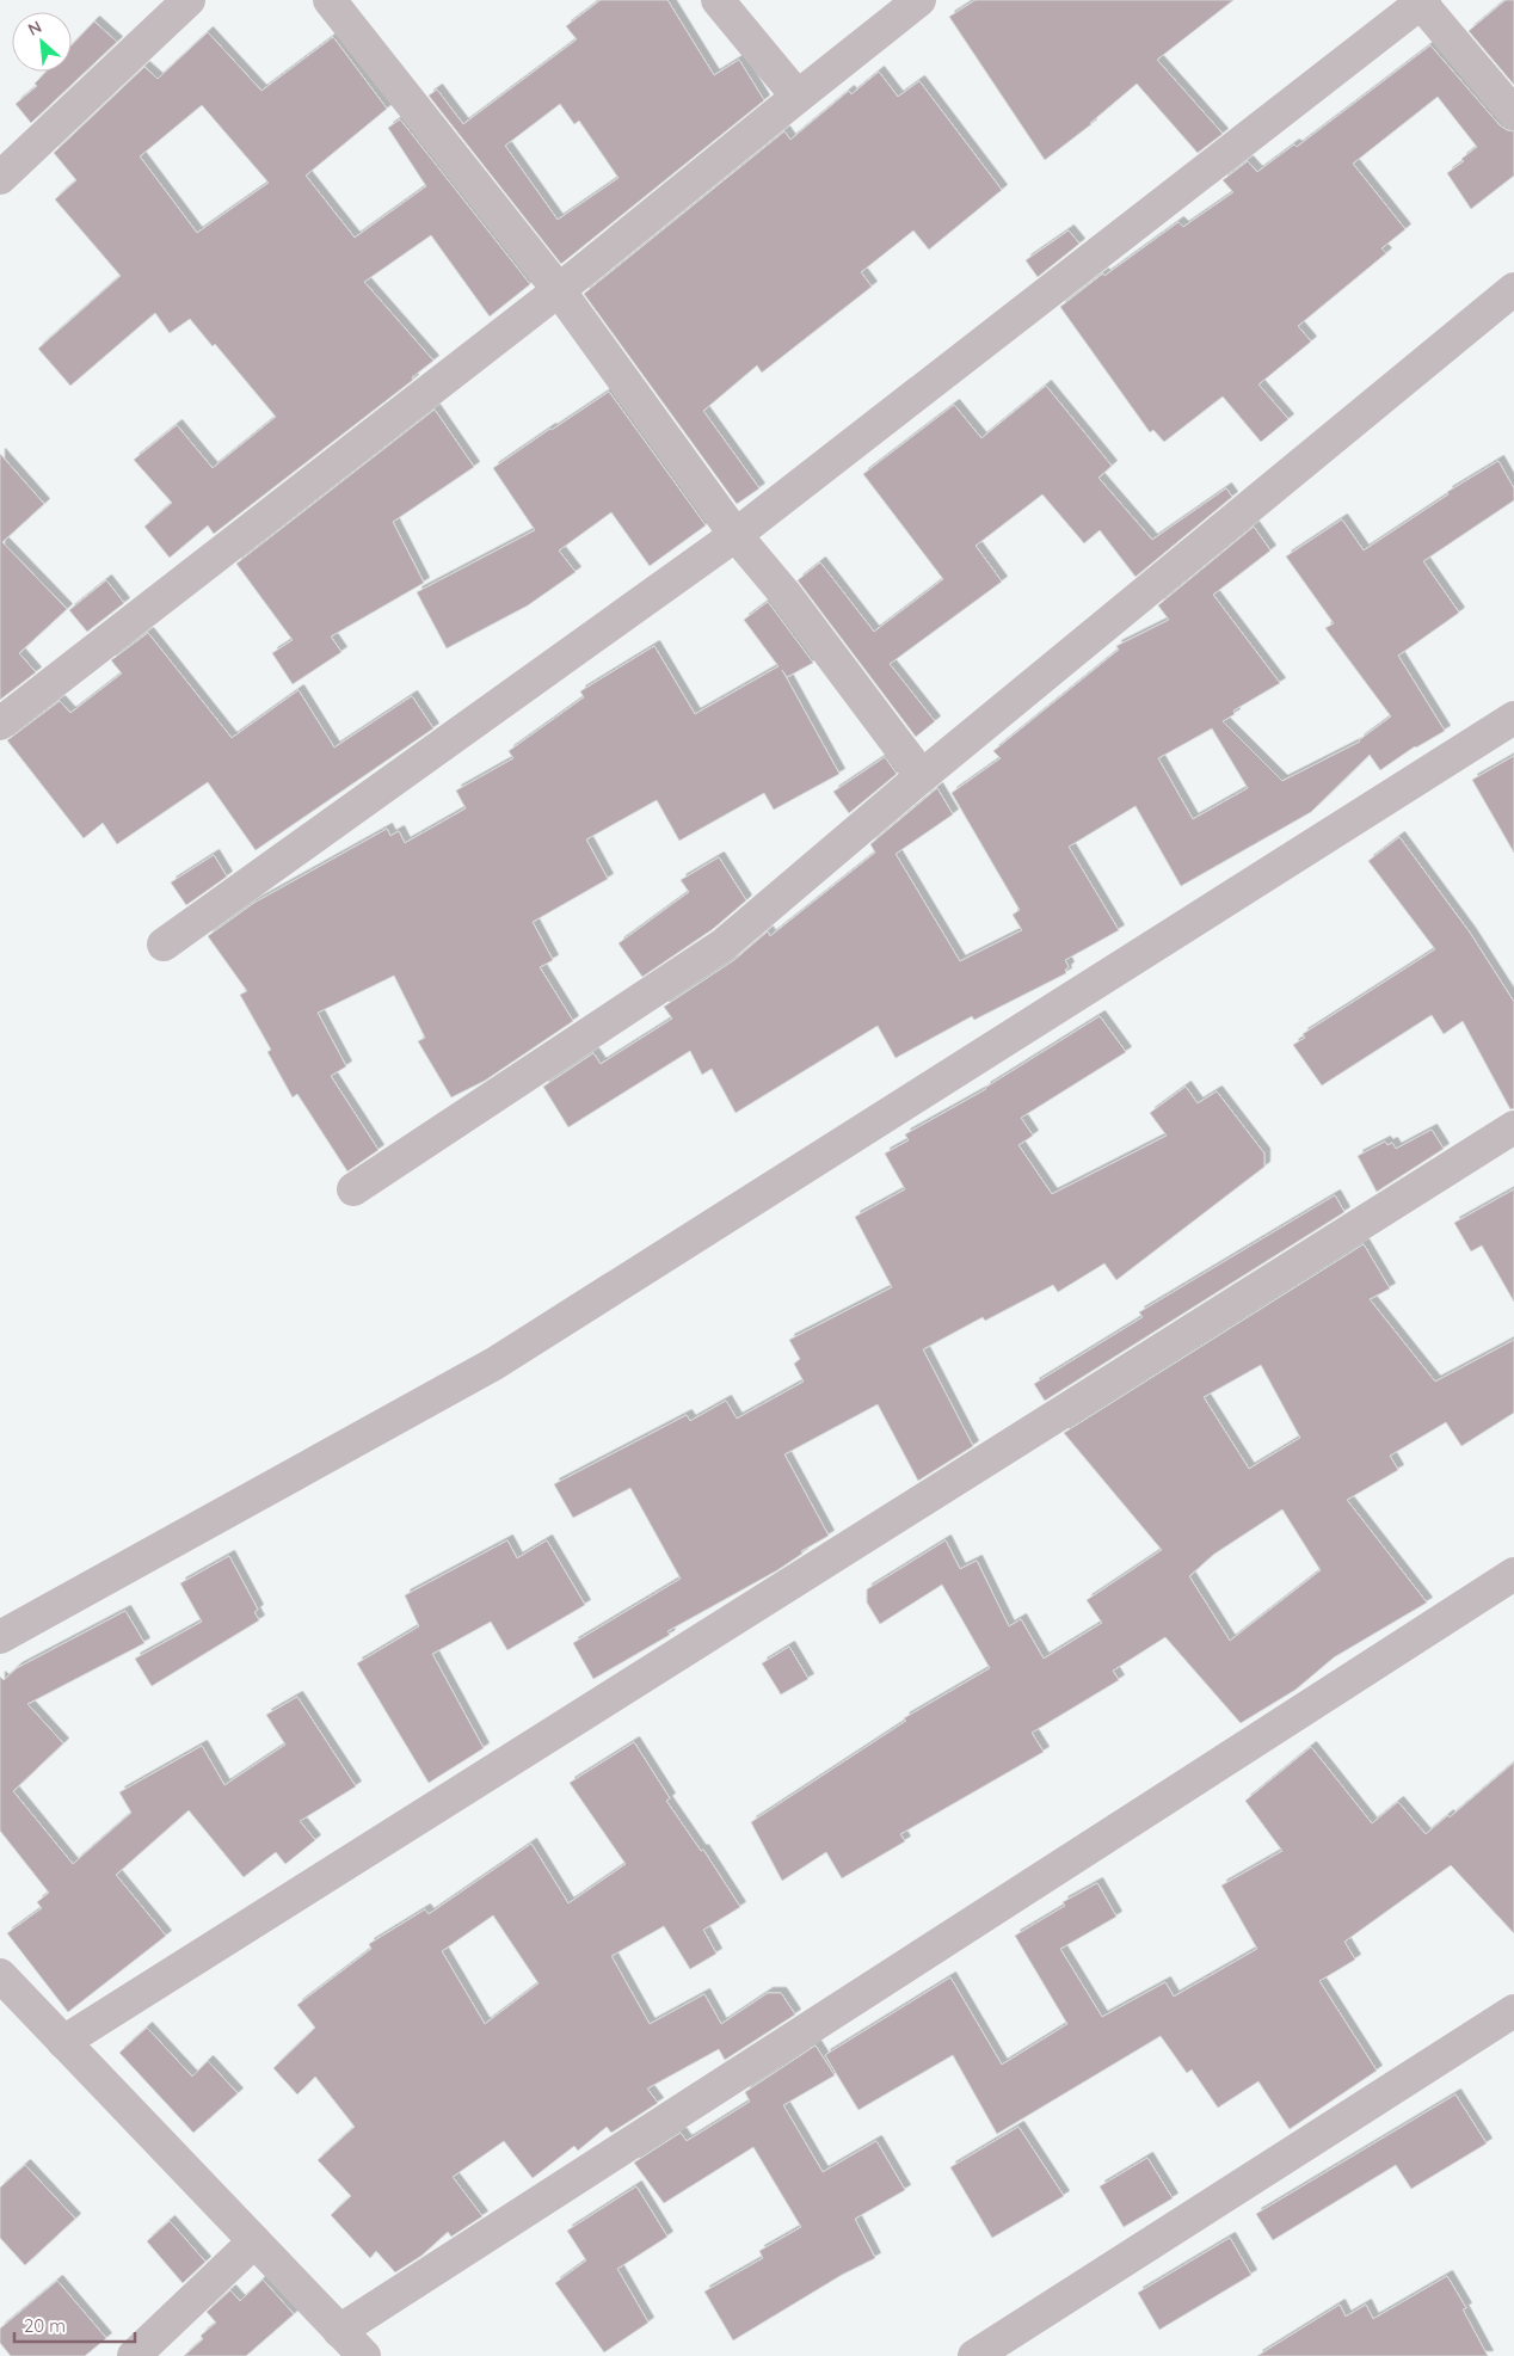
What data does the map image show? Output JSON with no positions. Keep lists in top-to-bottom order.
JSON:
{
  "scale_bar": "20 m",
  "north": "top left"
}
